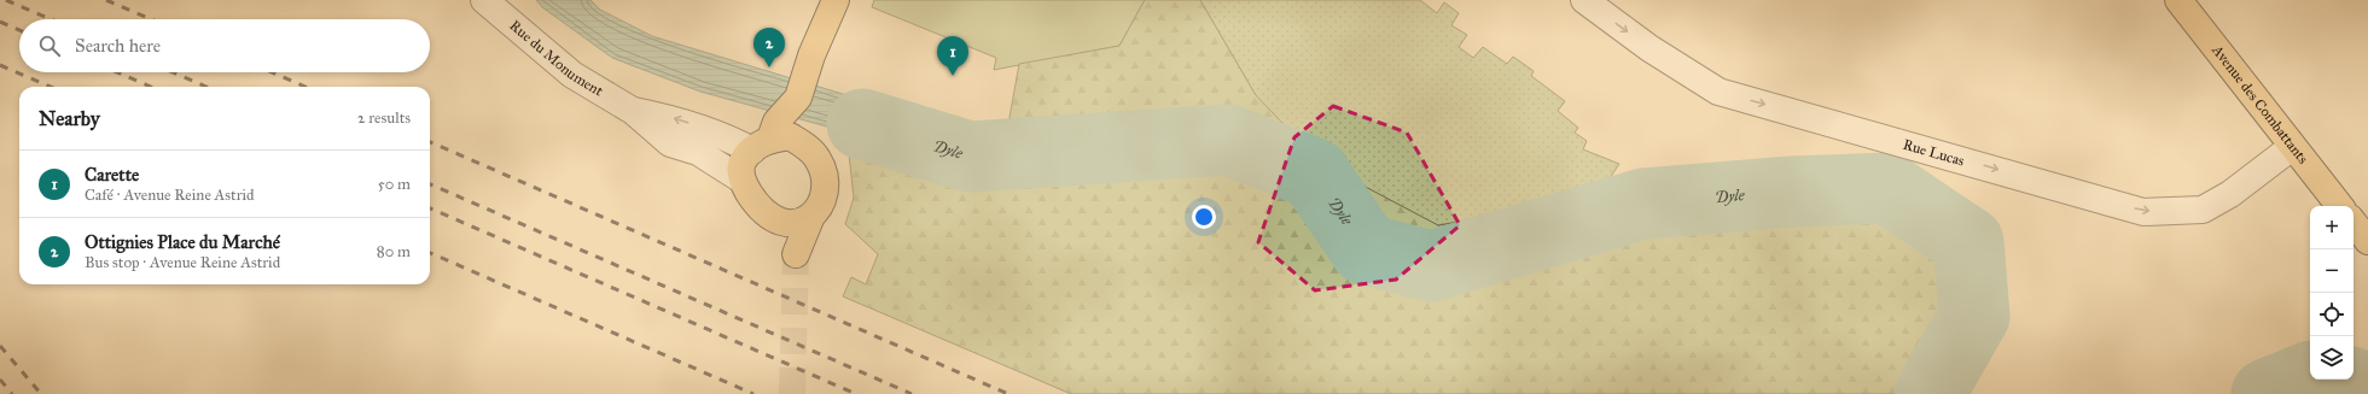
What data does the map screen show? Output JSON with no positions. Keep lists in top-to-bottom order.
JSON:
{
  "streets": {
    "main road": ["Avenue des Combattants"],
    "street": ["Rue du Monument", "Rue Lucas"]
  },
  "crossings": [
    ["Avenue des Combattants", "Rue Lucas"]
  ],
  "one_way": ["Rue Lucas"],
  "water": ["Dyle"],
  "page": {
    "search": "Search here",
    "pins": ["2", "1"],
    "heading": ["Nearby", "2 results"],
    "list": [
      {
        "mark": "1",
        "name": "Carette",
        "note": "Café · Avenue Reine Astrid",
        "value": "50 m"
      },
      {
        "mark": "2",
        "name": "Ottignies Place du Marché",
        "note": "Bus stop · Avenue Reine Astrid",
        "value": "80 m"
      }
    ],
    "map_buttons": ["+", "−"]
  }
}
